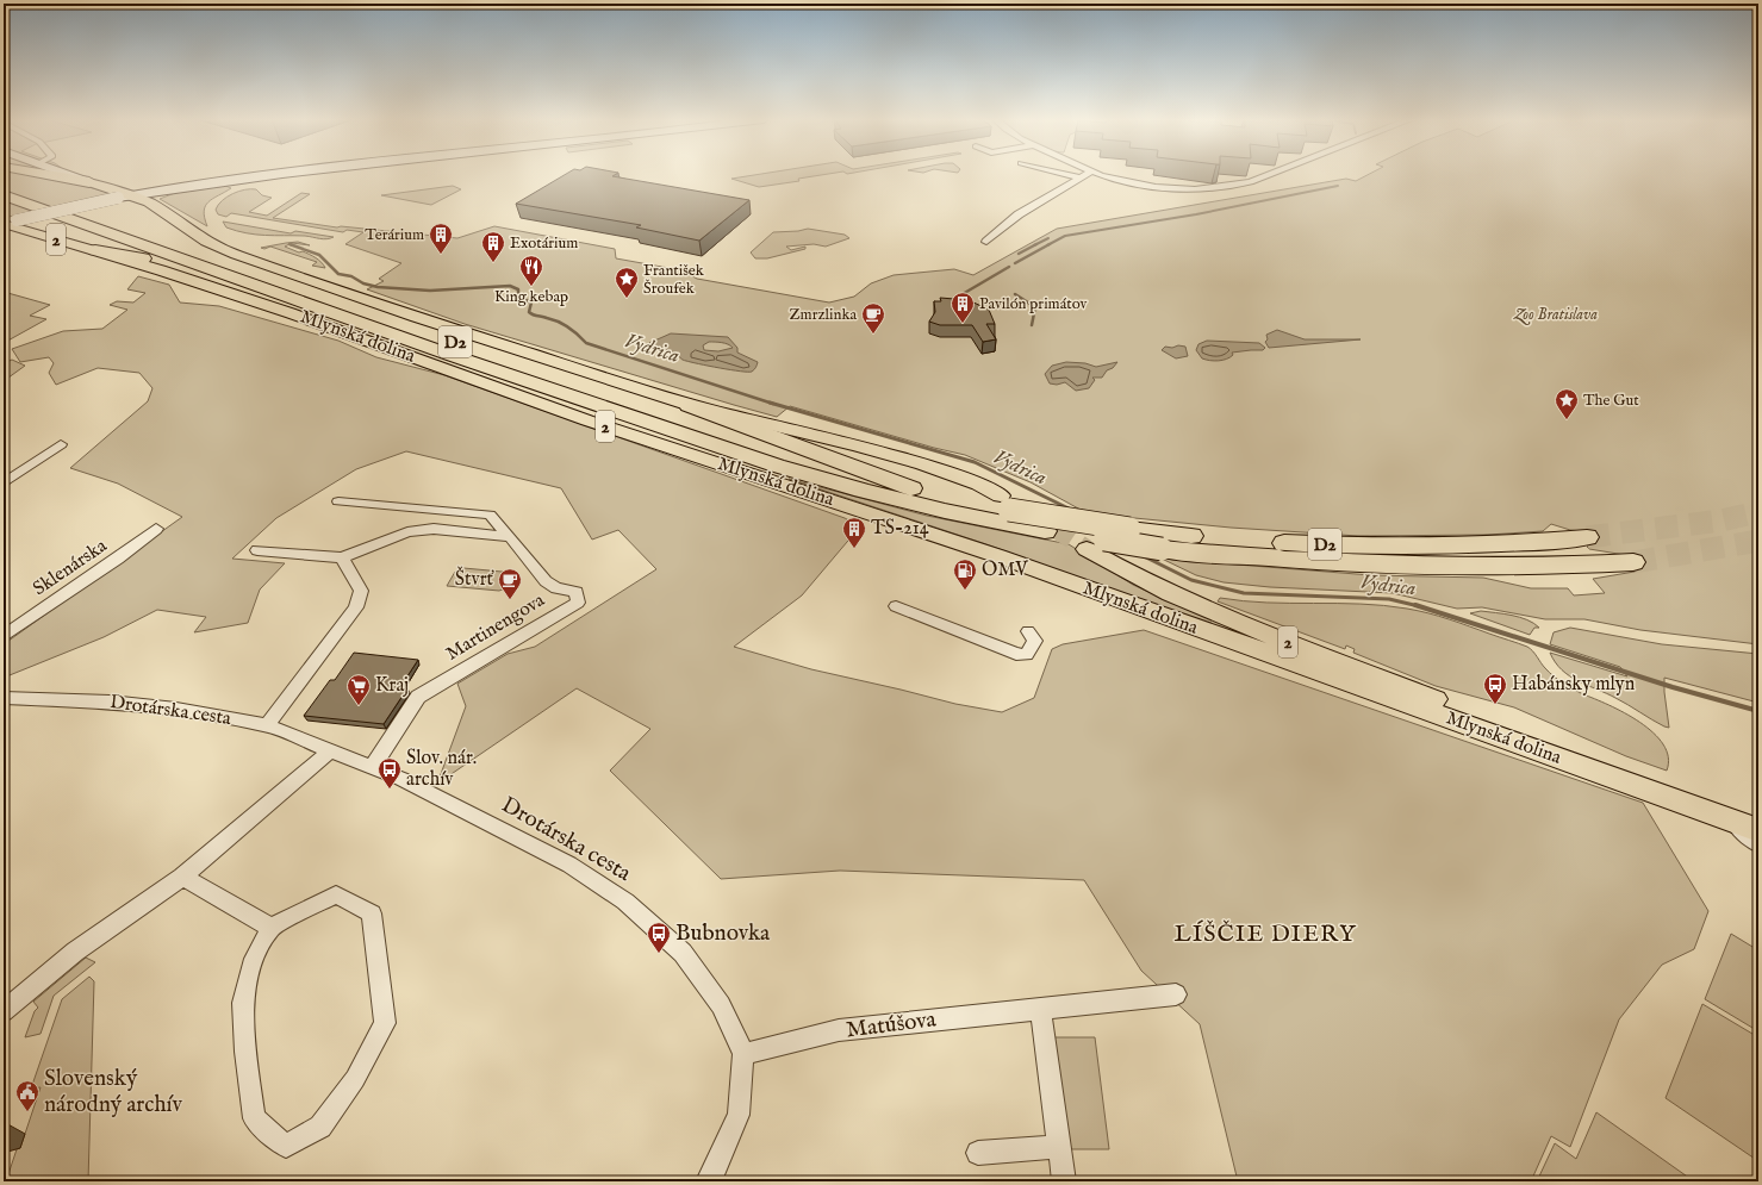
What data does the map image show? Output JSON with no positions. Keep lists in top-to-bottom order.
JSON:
{
  "streets": {
    "highway": ["D2"],
    "main road": ["2", "Mlynská dolina"],
    "street": [
      "Sklenárska",
      "Martinengova",
      "Drotárska cesta",
      "Matúšova"
    ]
  },
  "crossings": [
    ["Mlynská dolina", "D2"],
    ["Martinengova", "Drotárska cesta"],
    ["Drotárska cesta", "Matúšova"]
  ],
  "districts": ["LÍŠČIE DIERY"],
  "water": ["Vydrica"],
  "parks": ["Zoo Bratislava"],
  "places": {
    "building": [
      "Terárium",
      "Exotárium",
      "Pavilón primátov",
      "TS-214"
    ],
    "restaurant": ["King kebap"],
    "place": ["František Šroufek", "The Gut"],
    "cafe": ["Zmrzlinka", "Štvrť"],
    "fuel station": ["OMV"],
    "bus stop": ["Habánsky mlyn", "Slov. nár. archív", "Bubnovka"],
    "supermarket": ["Kraj"],
    "public building": ["Slovenský národný archív"]
  }
}
